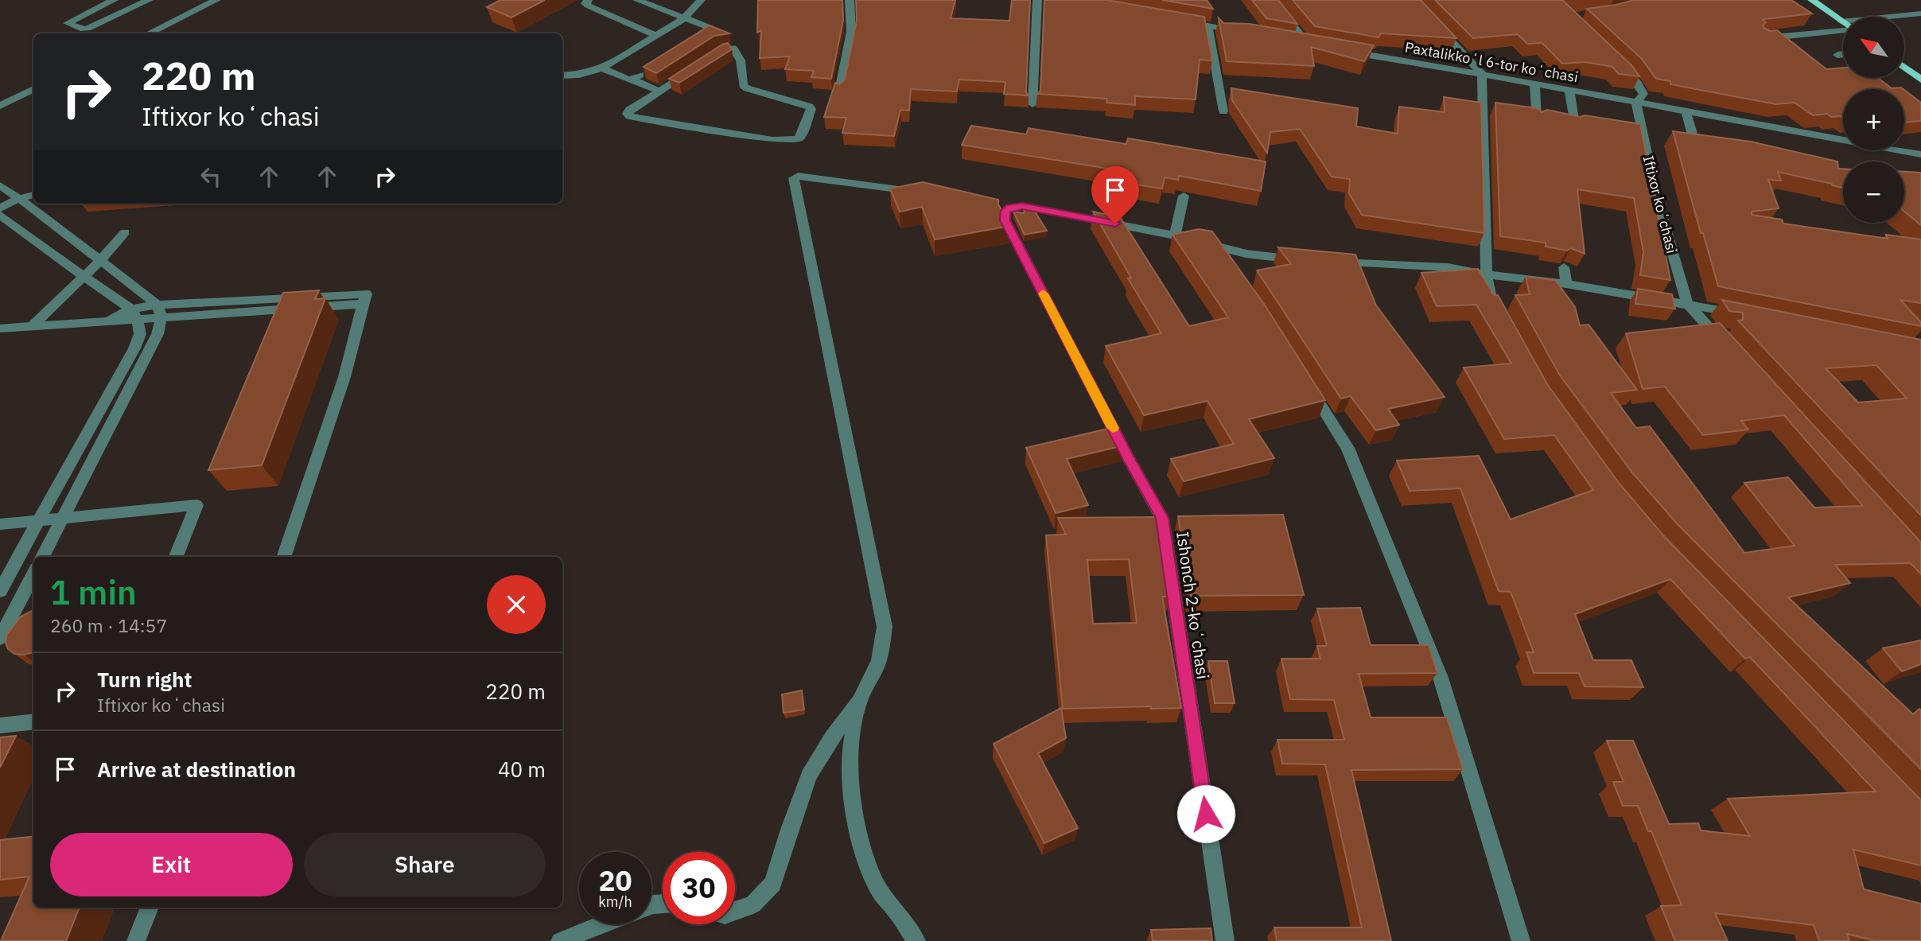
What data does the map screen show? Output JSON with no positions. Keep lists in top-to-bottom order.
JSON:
{
  "streets": {
    "street": ["Paxtalikkoʻl 6-tor koʻchasi", "Iftixor koʻchasi", "Ishonch 2-koʻchasi"]
  },
  "crossings": [
    ["Paxtalikkoʻl 6-tor koʻchasi", "Iftixor koʻchasi"]
  ],
  "north": "top left",
  "page": {
    "map_buttons": ["+", "−"],
    "turn": ["220 m", "Iftixor koʻchasi"],
    "heading": ["1 min", "260 m · 14:57"],
    "list": [
      {
        "name": "Turn right",
        "note": "Iftixor koʻchasi",
        "value": "220 m"
      },
      {
        "name": "Arrive at destination",
        "value": "40 m"
      }
    ],
    "buttons": ["Exit", "Share"],
    "speed": "20 km/h",
    "limit": "30"
  }
}
